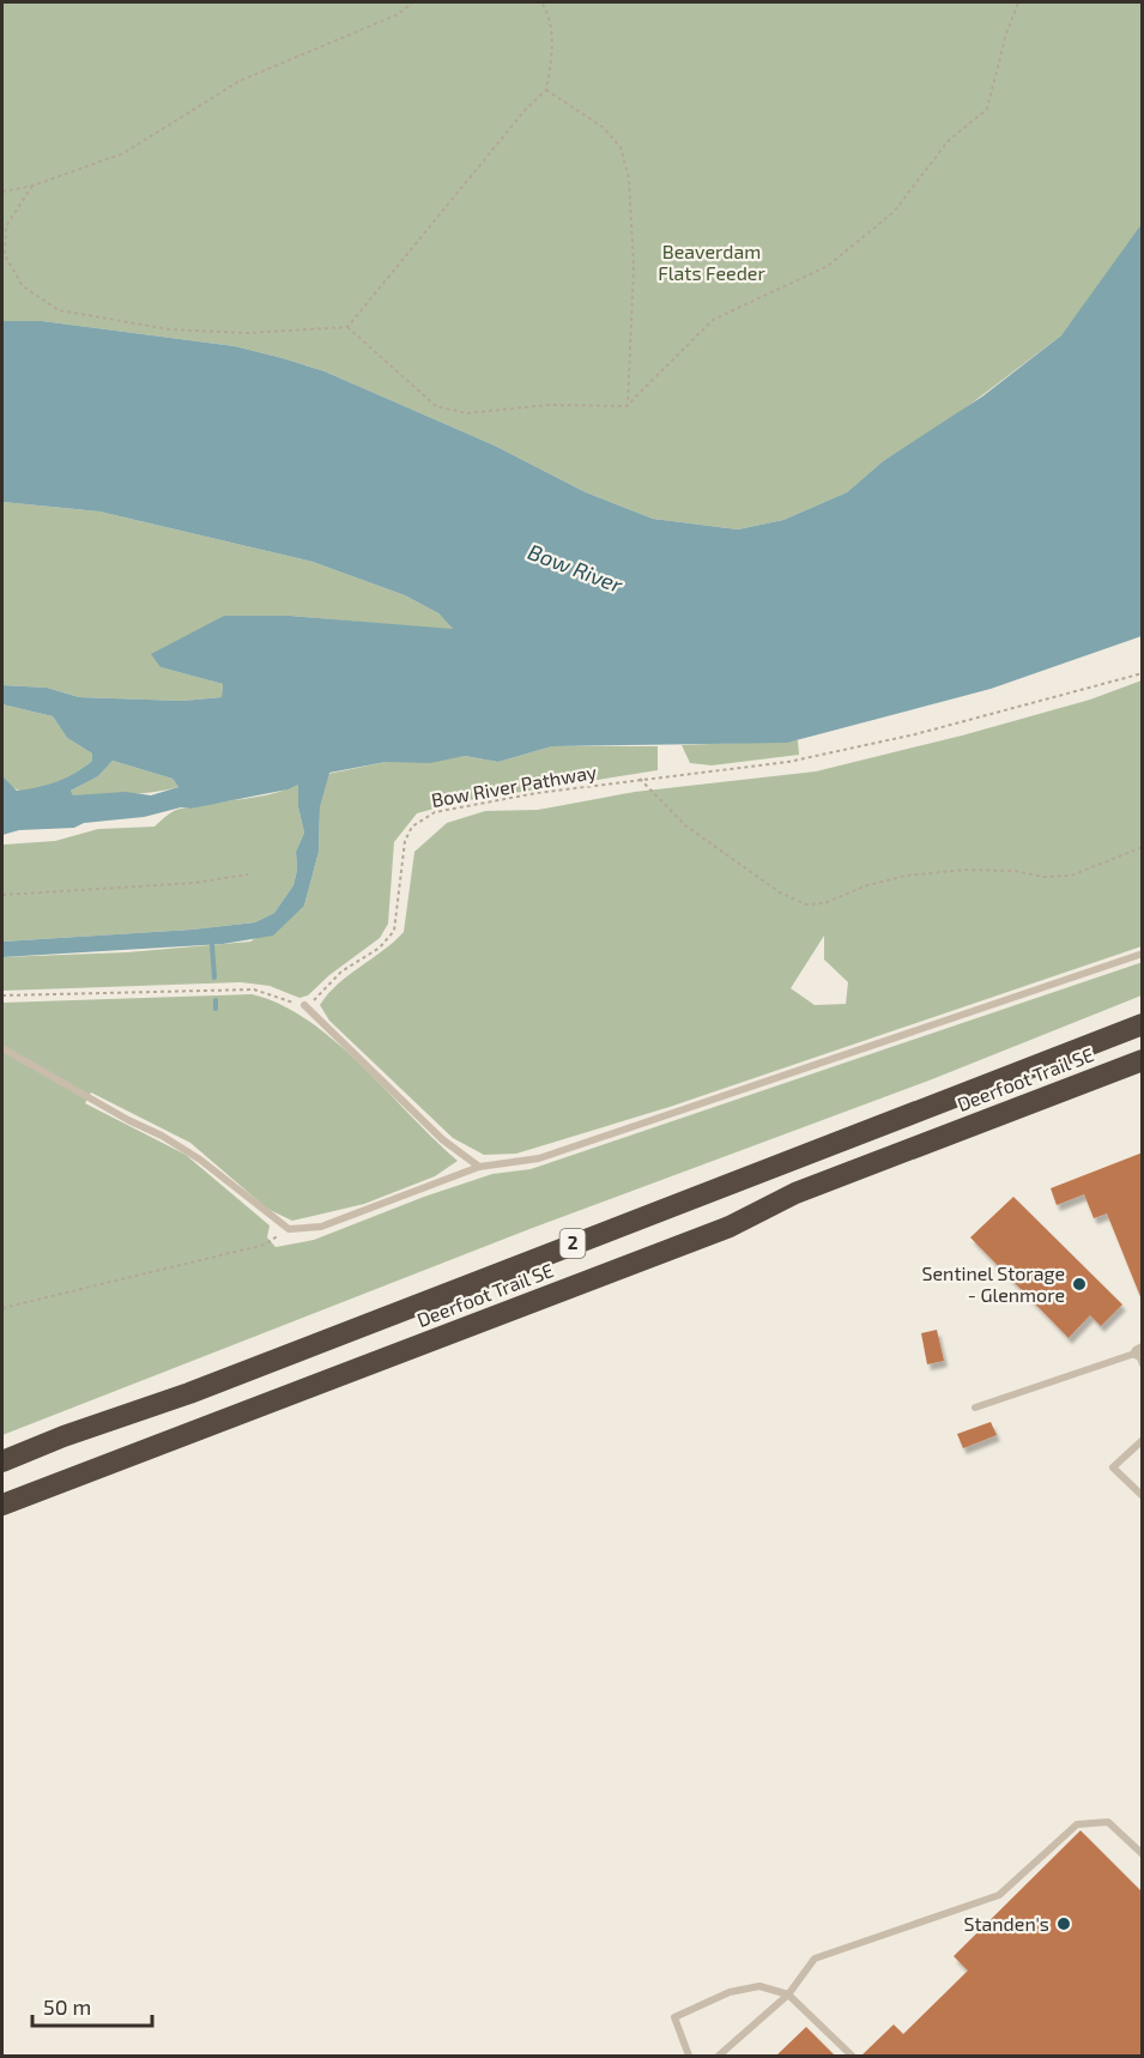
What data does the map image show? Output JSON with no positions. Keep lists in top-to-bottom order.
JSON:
{
  "streets": {
    "highway": ["Deerfoot Trail SE", "2"],
    "path": ["Bow River Pathway"]
  },
  "water": ["Bow River"],
  "parks": ["Beaverdam Flats Feeder"],
  "places": ["Sentinel Storage - Glenmore", "Standen's"],
  "scale_bar": "50 m"
}
